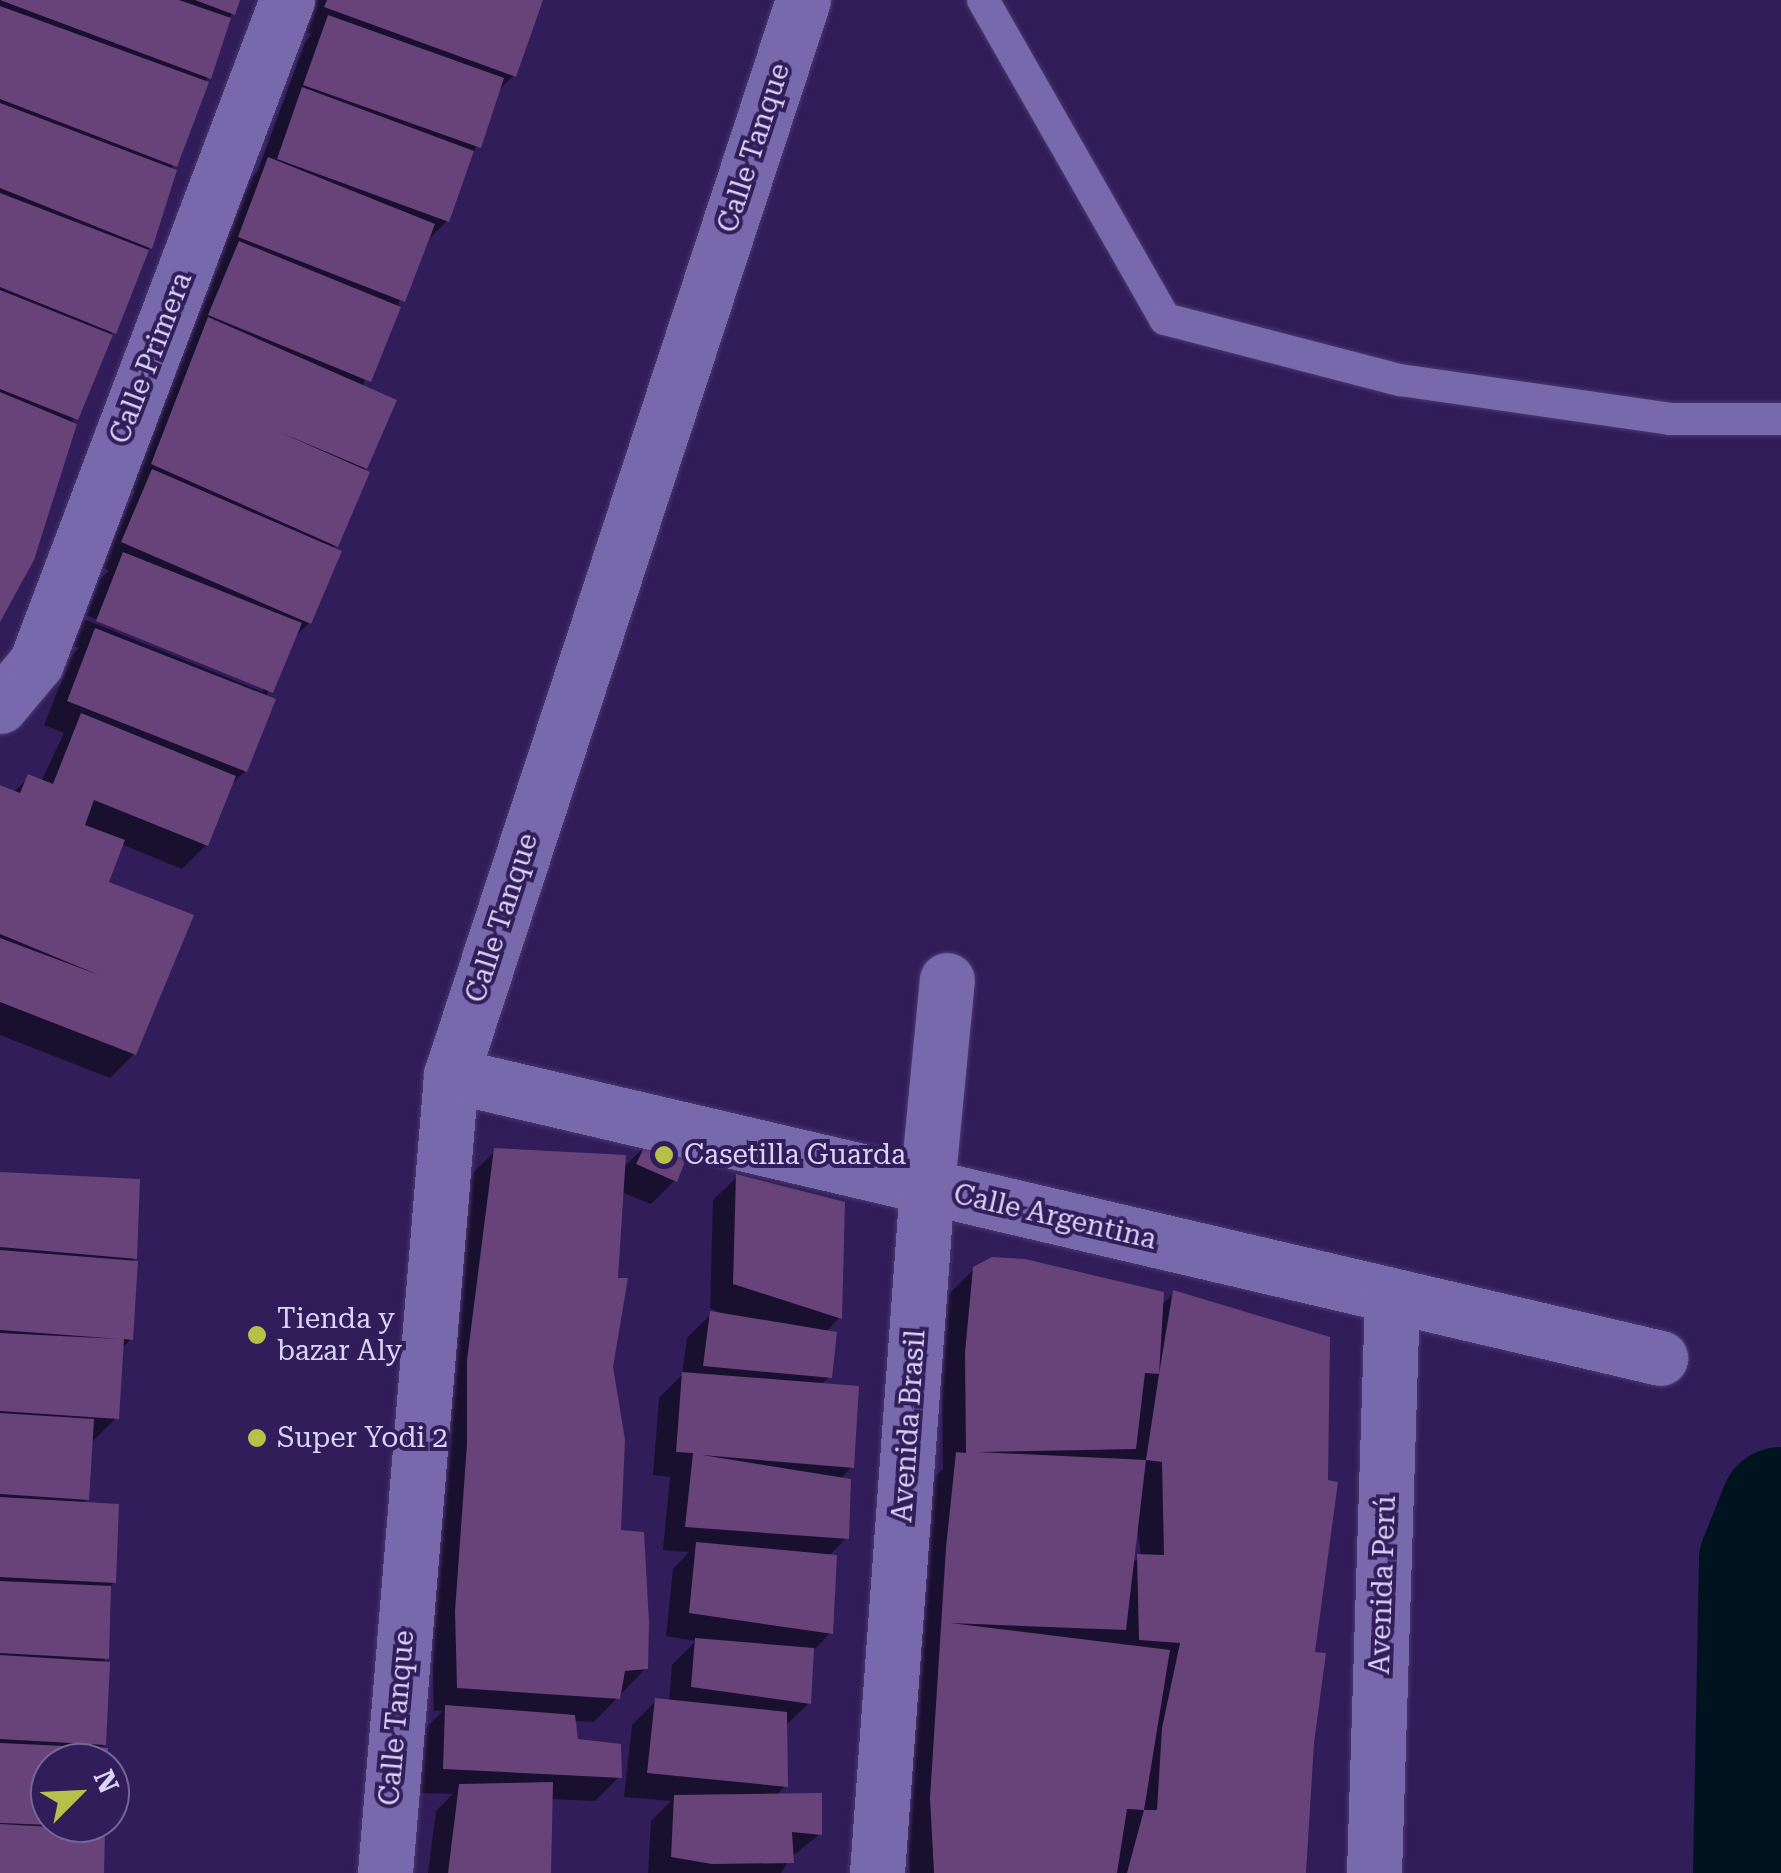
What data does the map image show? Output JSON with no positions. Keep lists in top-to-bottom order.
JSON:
{
  "streets": {
    "street": [
      "Calle Tanque",
      "Calle Primera",
      "Calle Argentina",
      "Avenida Brasil",
      "Avenida Perú"
    ]
  },
  "crossings": [
    ["Calle Tanque", "Calle Argentina"],
    ["Calle Argentina", "Avenida Brasil"],
    ["Calle Argentina", "Avenida Perú"]
  ],
  "places": ["Casetilla Guarda", "Tienda y bazar Aly", "Super Yodi 2"],
  "north": "top right"
}
